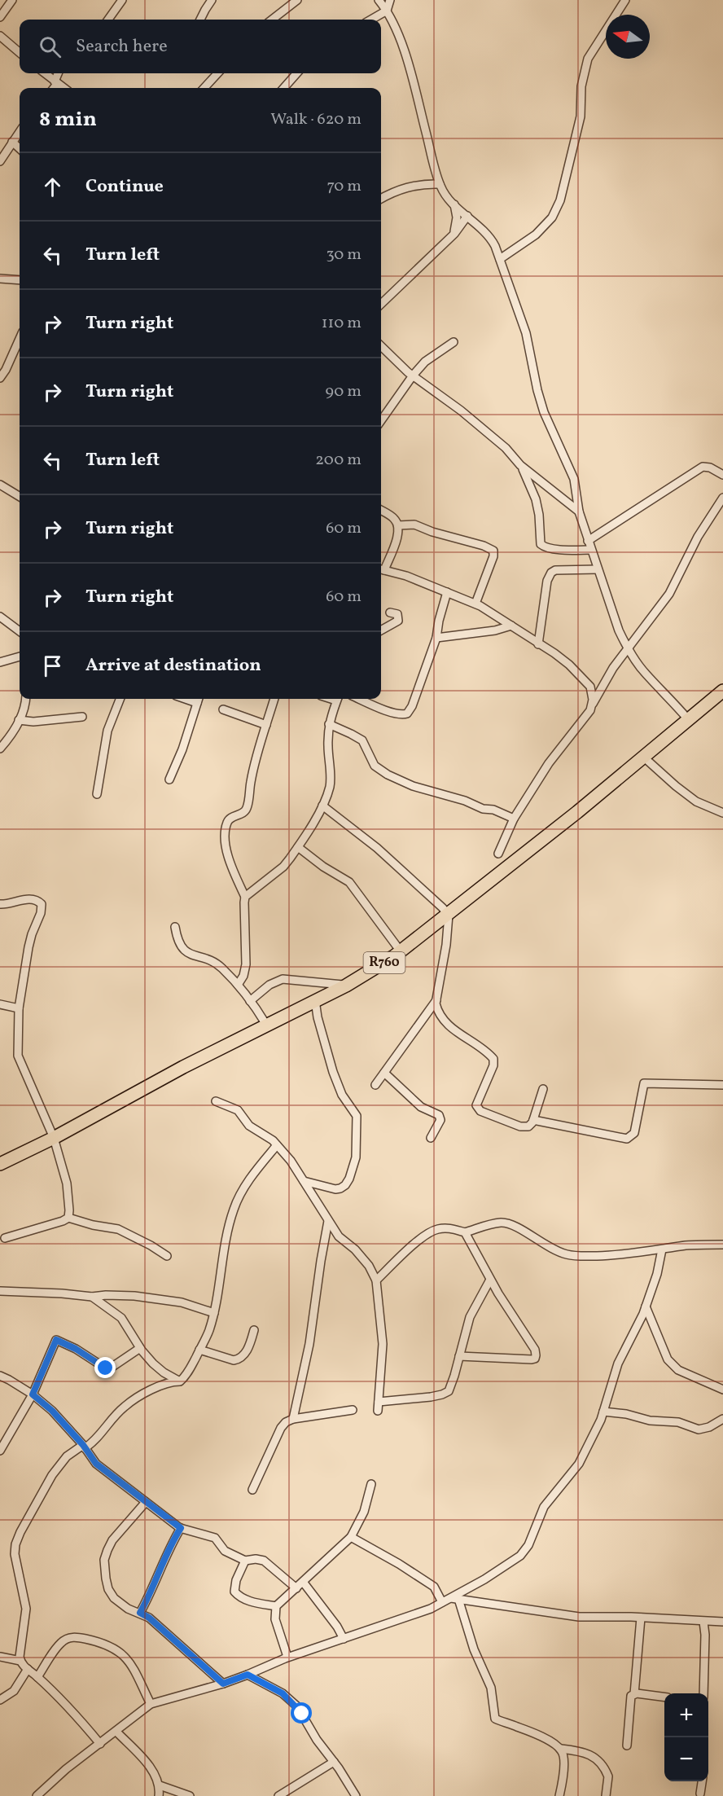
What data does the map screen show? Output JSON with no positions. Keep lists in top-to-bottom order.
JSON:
{
  "streets": {
    "main road": ["R760"]
  },
  "north": "left",
  "page": {
    "search": "Search here",
    "heading": ["8 min", "Walk · 620 m"],
    "list": [
      ["Continue", "70 m"],
      ["Turn left", "30 m"],
      ["Turn right", "110 m"],
      ["Turn right", "90 m"],
      ["Turn left", "200 m"],
      ["Turn right", "60 m"],
      ["Turn right", "60 m"],
      "Arrive at destination"
    ],
    "map_buttons": ["+", "−"]
  }
}
